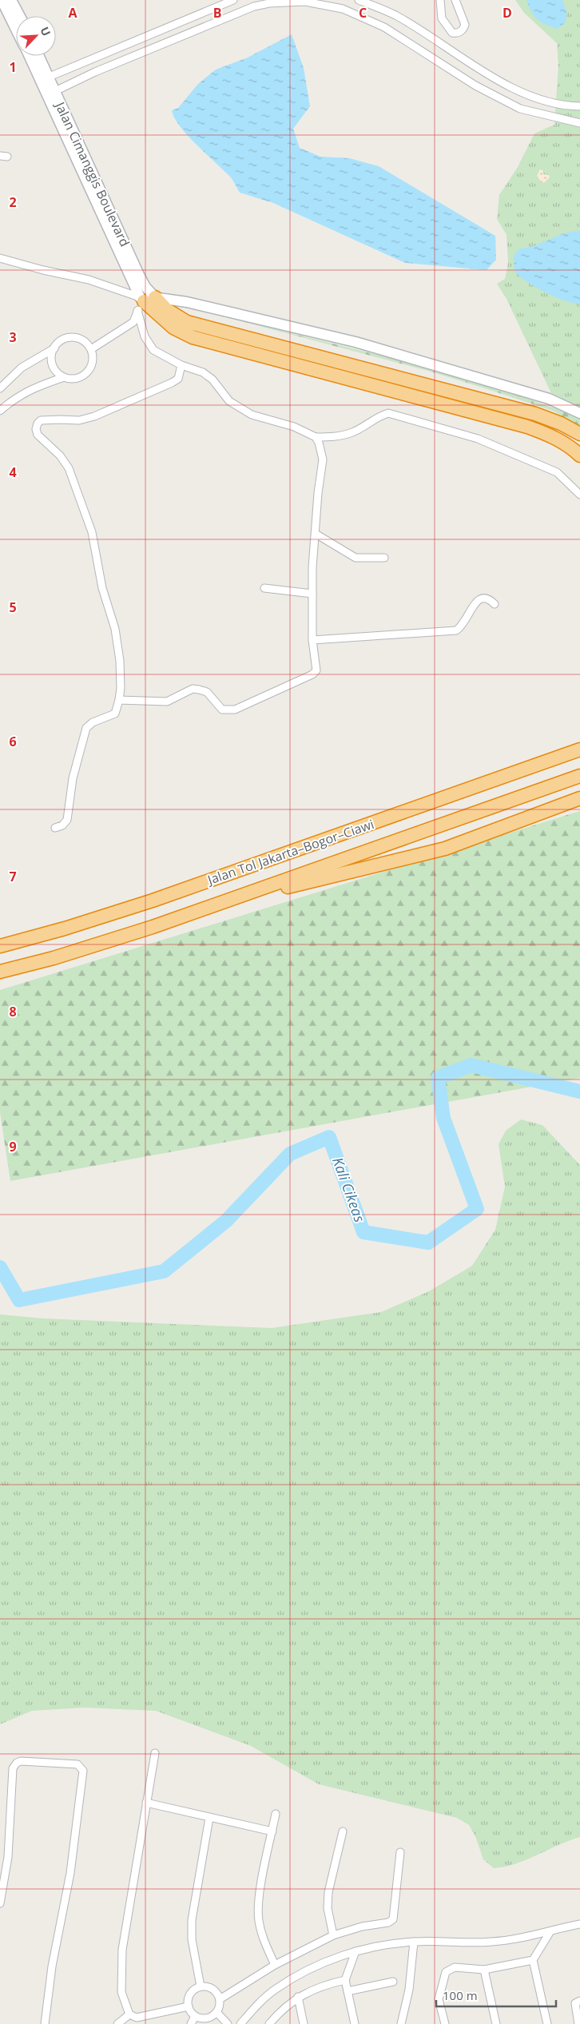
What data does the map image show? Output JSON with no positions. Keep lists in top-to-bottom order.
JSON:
{
  "streets": {
    "highway": ["Jalan Tol Jakarta–Bogor–Ciawi"],
    "main road": ["Jalan Cimanggis Boulevard"]
  },
  "water": ["Kali Cikeas"],
  "scale_bar": "100 m",
  "north": "top right",
  "grid": {
    "columns": [
      "A",
      "B",
      "C",
      "D"
    ],
    "rows": [
      "1",
      "2",
      "3",
      "4",
      "5",
      "6",
      "7",
      "8",
      "9"
    ]
  }
}
